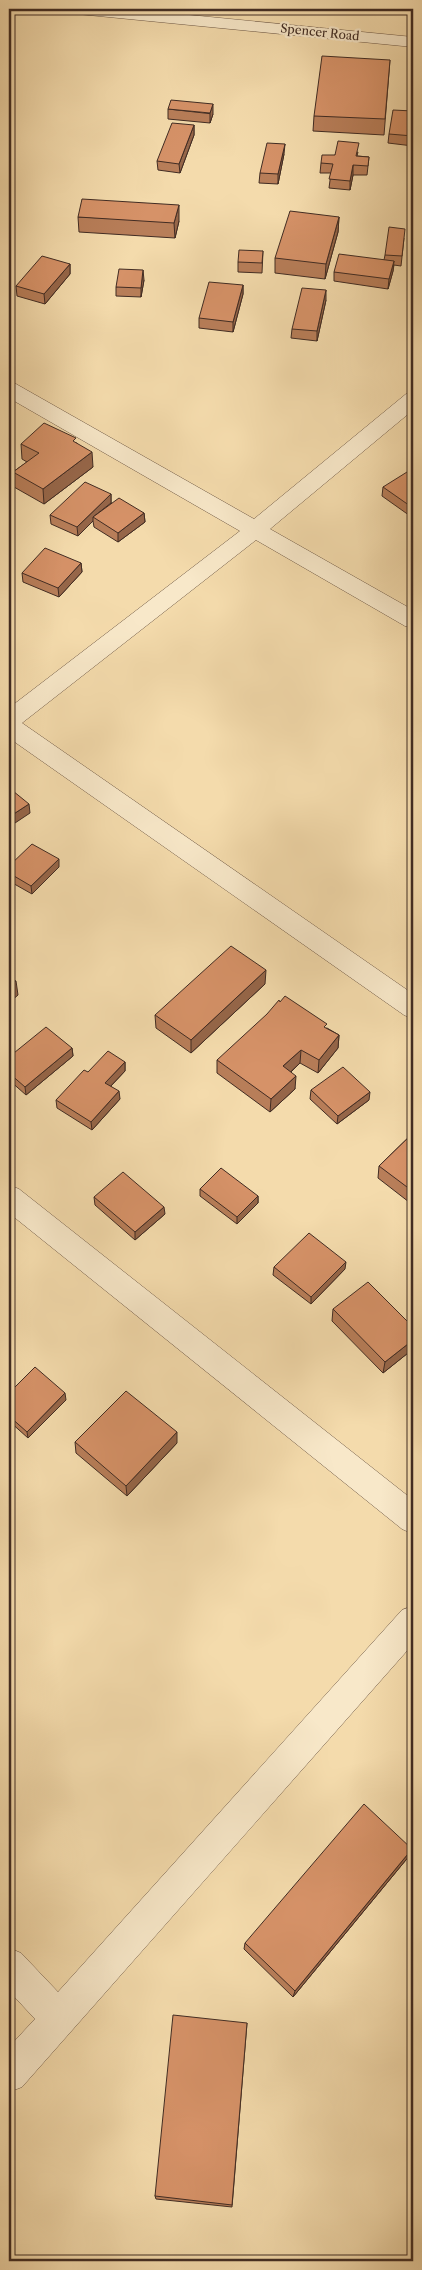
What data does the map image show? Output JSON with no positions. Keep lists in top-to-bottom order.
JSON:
{
  "streets": {
    "street": ["Spencer Road"]
  }
}
